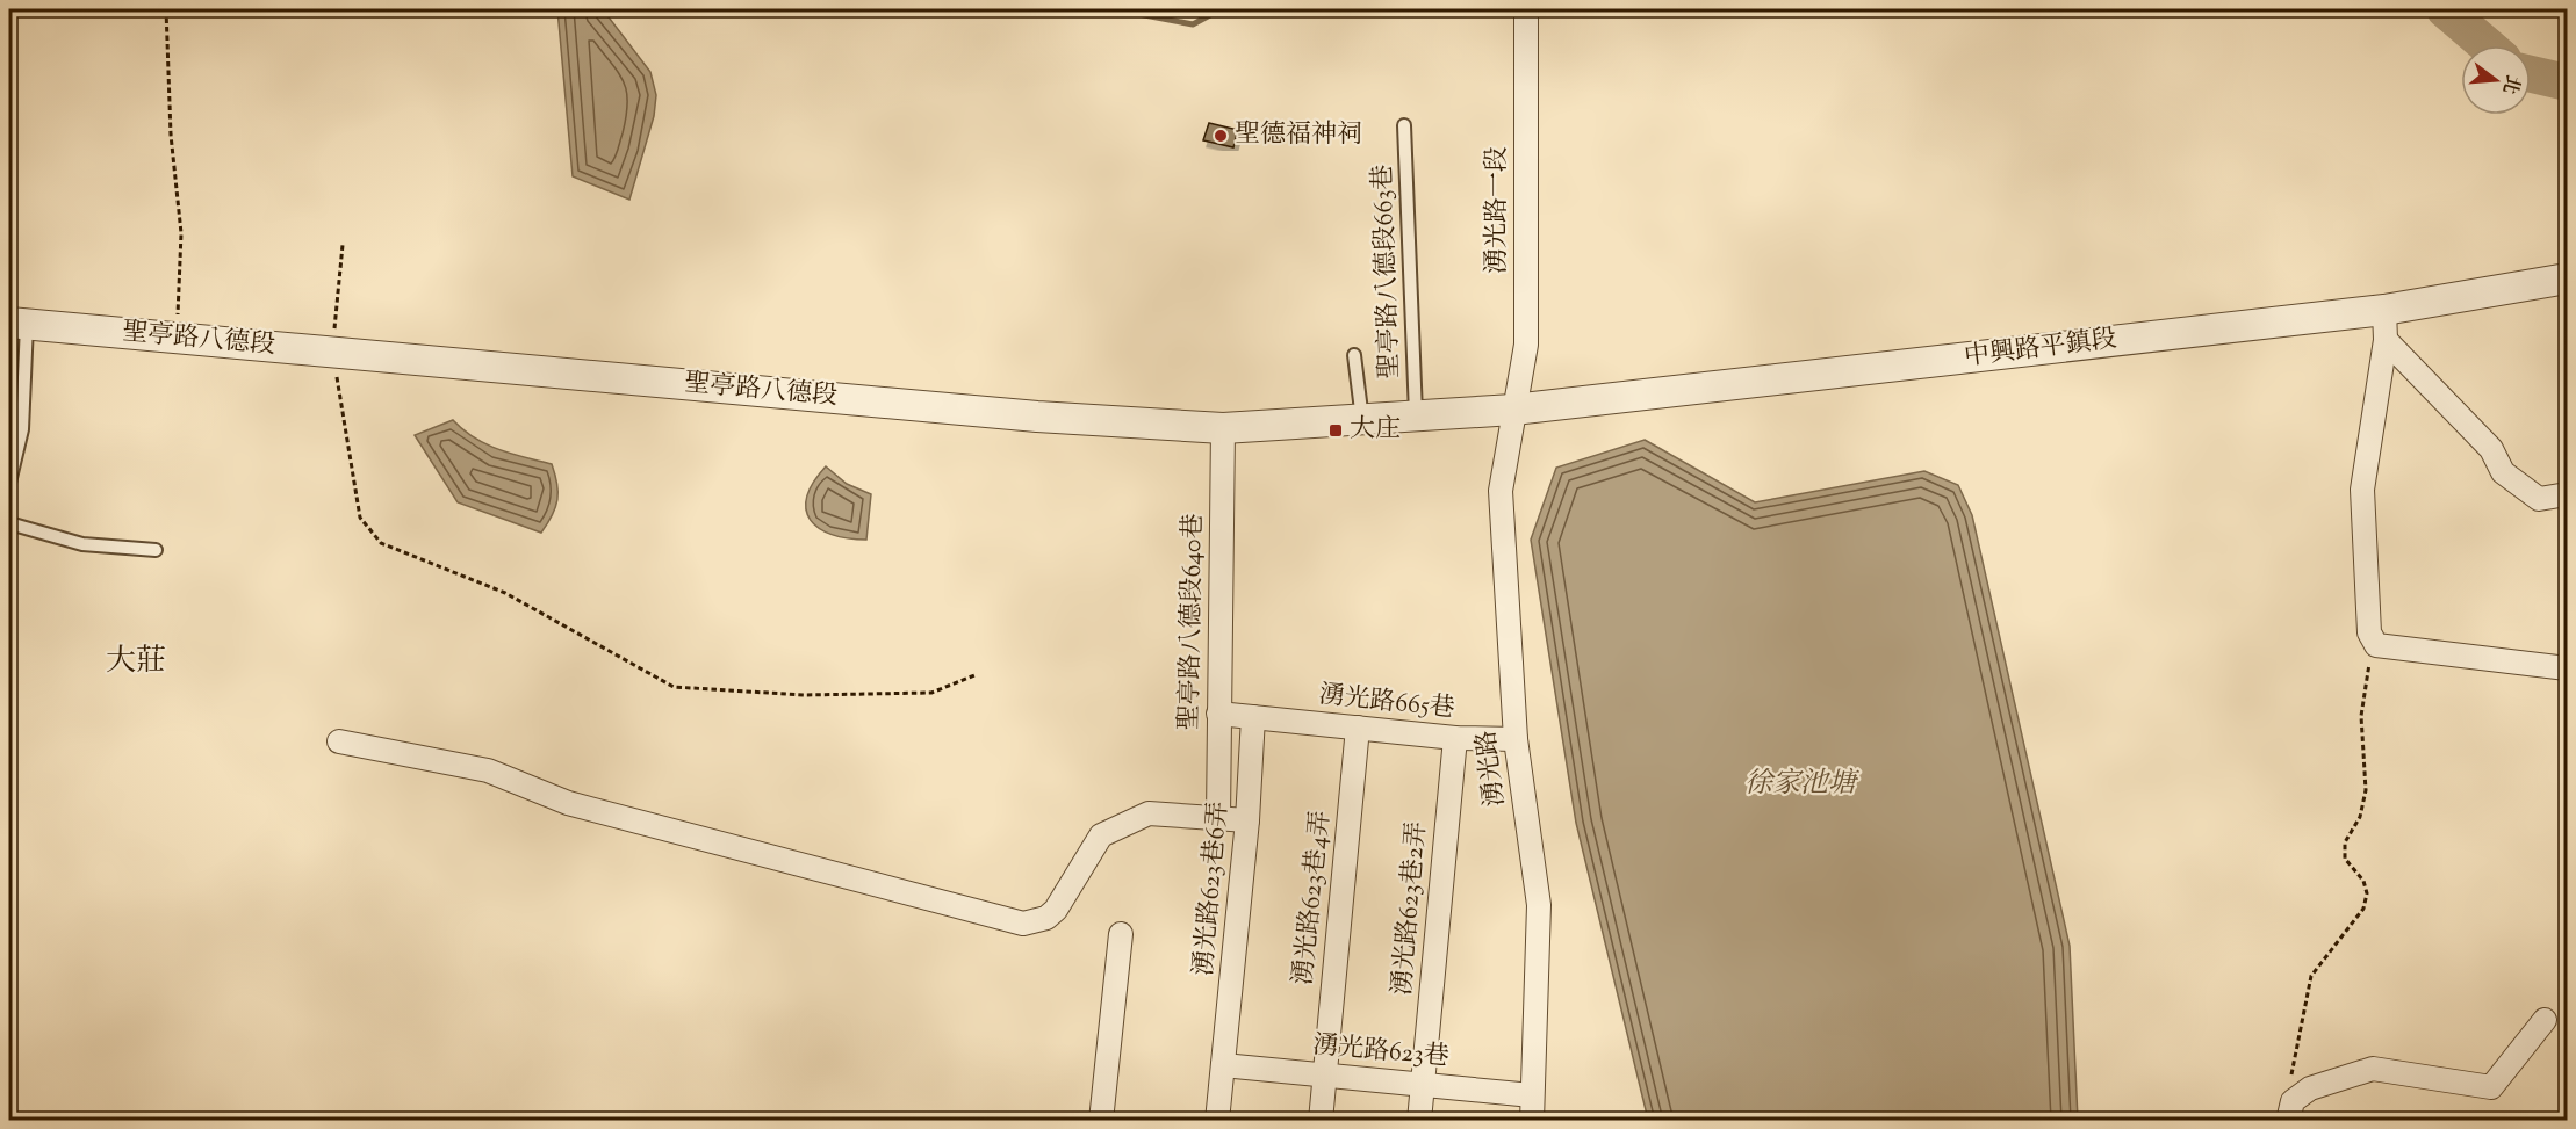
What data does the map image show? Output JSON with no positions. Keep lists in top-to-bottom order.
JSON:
{
  "streets": {
    "street": [
      "湧光路一段",
      "聖亭路八德段",
      "中興路平鎮段",
      "聖亭路八德段640巷",
      "湧光路665巷",
      "湧光路",
      "湧光路623巷6弄",
      "湧光路623巷4弄",
      "湧光路623巷2弄",
      "湧光路623巷"
    ],
    "lane": ["聖亭路八德段663巷"]
  },
  "crossings": [
    ["湧光路一段", "聖亭路八德段"],
    ["湧光路一段", "中興路平鎮段"],
    ["湧光路一段", "湧光路"],
    ["聖亭路八德段663巷", "聖亭路八德段"],
    ["聖亭路八德段", "中興路平鎮段"],
    ["聖亭路八德段", "聖亭路八德段640巷"],
    ["聖亭路八德段", "湧光路"],
    ["中興路平鎮段", "湧光路"],
    ["聖亭路八德段640巷", "湧光路665巷"],
    ["湧光路665巷", "湧光路"],
    ["湧光路665巷", "湧光路623巷6弄"],
    ["湧光路665巷", "湧光路623巷4弄"],
    ["湧光路665巷", "湧光路623巷2弄"],
    ["湧光路", "湧光路623巷"],
    ["湧光路623巷6弄", "湧光路623巷"],
    ["湧光路623巷4弄", "湧光路623巷"],
    ["湧光路623巷2弄", "湧光路623巷"]
  ],
  "districts": ["大莊"],
  "water": ["徐家池塘"],
  "places": {
    "other": ["聖德福神祠"],
    "transit": ["大庄"]
  },
  "north": "right"
}
